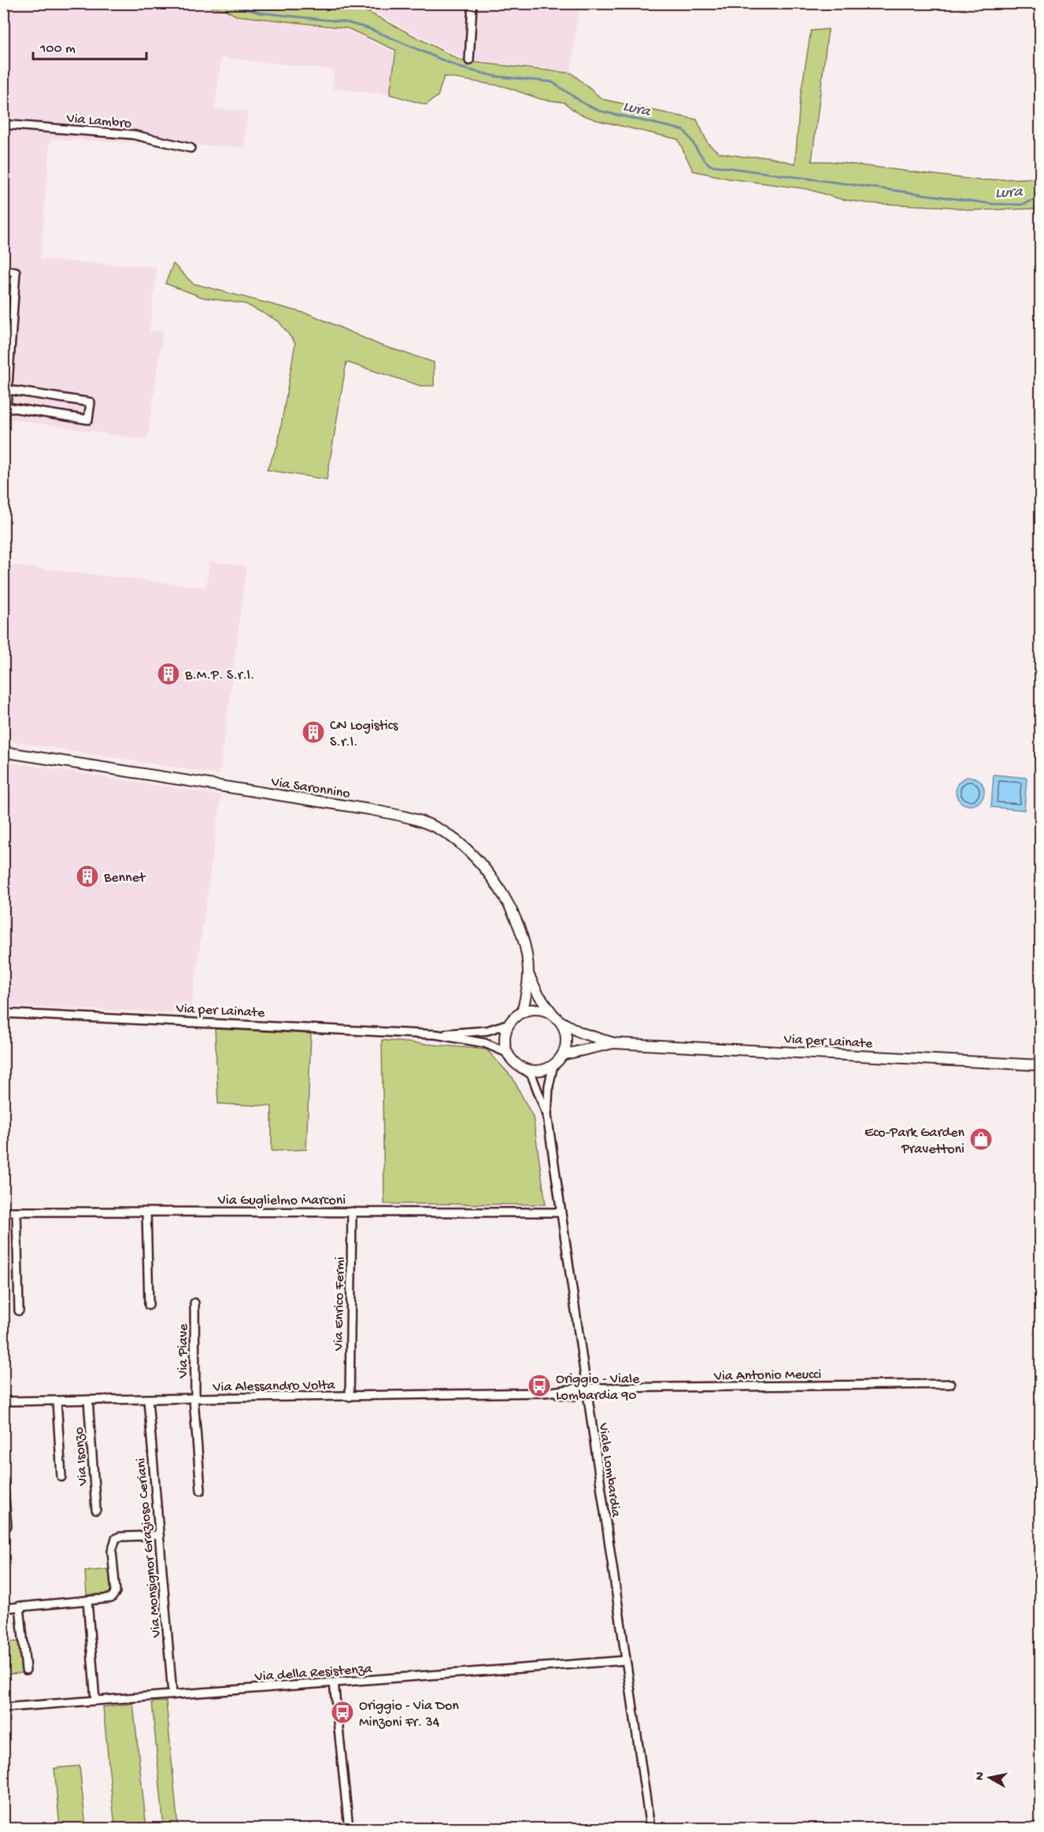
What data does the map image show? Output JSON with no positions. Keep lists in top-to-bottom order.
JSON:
{
  "streets": {
    "main road": ["Via Saronnino", "Via per Lainate"],
    "street": [
      "Via Lambro",
      "Via Guglielmo Marconi",
      "Via Enrico Fermi",
      "Via Piave",
      "Via Antonio Meucci",
      "Via Alessandro Volta",
      "Via Isonzo",
      "Viale Lombardia",
      "Via Monsignor Grazioso Ceriani",
      "Via della Resistenza"
    ]
  },
  "crossings": [
    ["Via Saronnino", "Via per Lainate"],
    ["Via Saronnino", "Viale Lombardia"],
    ["Via per Lainate", "Viale Lombardia"],
    ["Via Guglielmo Marconi", "Via Enrico Fermi"],
    ["Via Guglielmo Marconi", "Viale Lombardia"],
    ["Via Enrico Fermi", "Via Alessandro Volta"],
    ["Via Piave", "Via Alessandro Volta"],
    ["Via Antonio Meucci", "Via Alessandro Volta"],
    ["Via Antonio Meucci", "Viale Lombardia"],
    ["Via Alessandro Volta", "Via Isonzo"],
    ["Via Alessandro Volta", "Viale Lombardia"],
    ["Via Alessandro Volta", "Via Monsignor Grazioso Ceriani"],
    ["Viale Lombardia", "Via della Resistenza"],
    ["Via Monsignor Grazioso Ceriani", "Via della Resistenza"]
  ],
  "water": ["Lura"],
  "places": {
    "building": ["B.M.P. S.r.l.", "CN Logistics S.r.l.", "Bennet"],
    "shop": ["Eco-Park Garden Pravettoni"],
    "bus stop": ["Origgio - Viale Lombardia 90", "Origgio - Via Don Minzoni Fr. 34"]
  },
  "scale_bar": "100 m",
  "north": "left"
}
